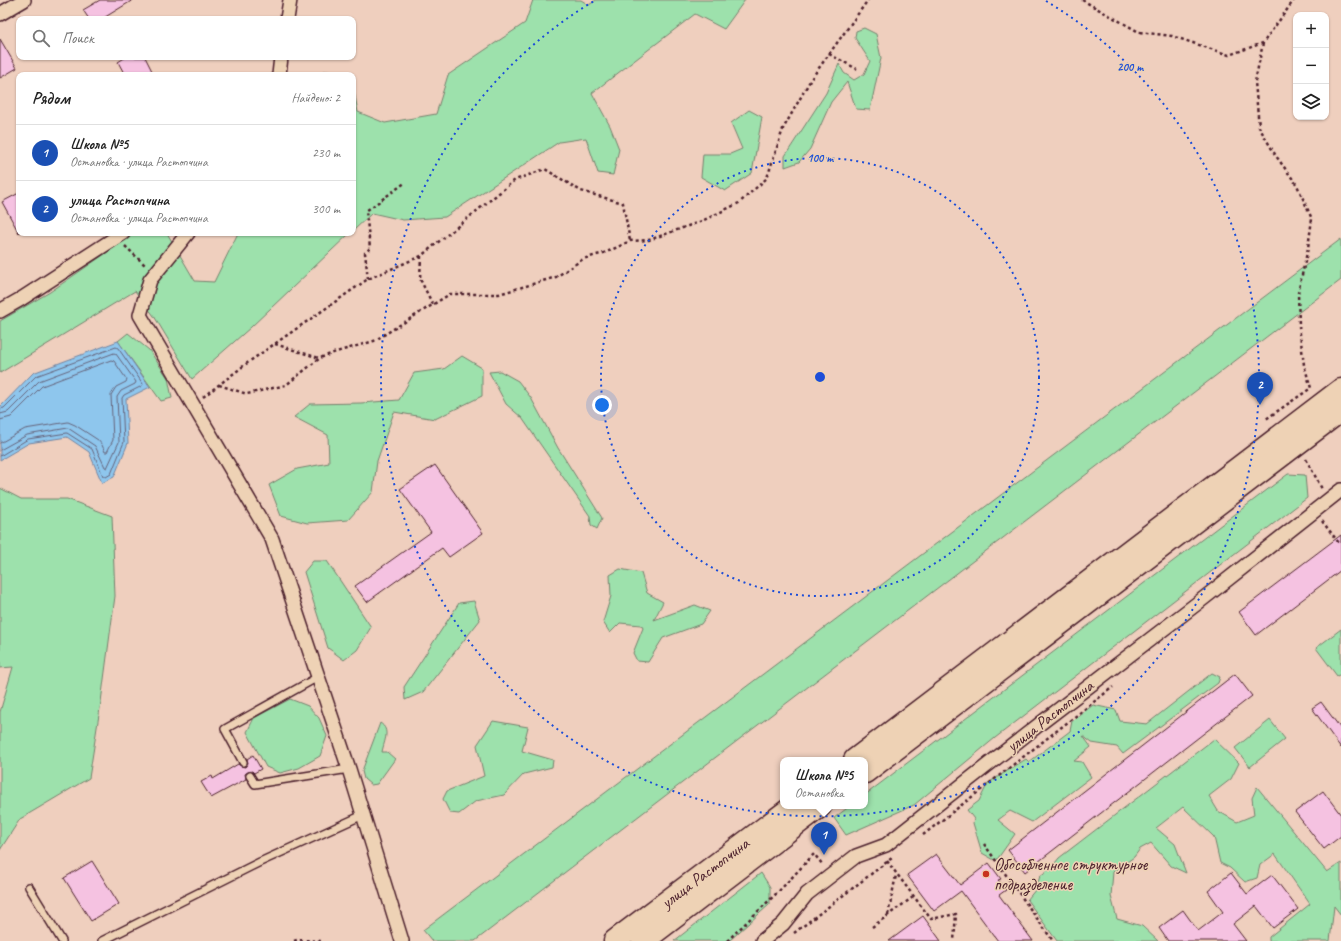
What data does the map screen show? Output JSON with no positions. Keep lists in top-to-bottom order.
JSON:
{
  "streets": {
    "highway": ["улица Растопчина"]
  },
  "places": ["Обособленное структурное подразделение"],
  "page": {
    "map_buttons": ["+", "−"],
    "search": "Поиск",
    "heading": ["Рядом", "Найдено: 2"],
    "list": [
      {
        "mark": "1",
        "name": "Школа №5",
        "note": "Остановка · улица Растопчина",
        "value": "230 m"
      },
      {
        "mark": "2",
        "name": "улица Растопчина",
        "note": "Остановка · улица Растопчина",
        "value": "300 m"
      }
    ],
    "pins": ["2", "1"],
    "popup": ["Школа №5", "Остановка"]
  },
  "rings": ["200 m", "100 m"]
}
